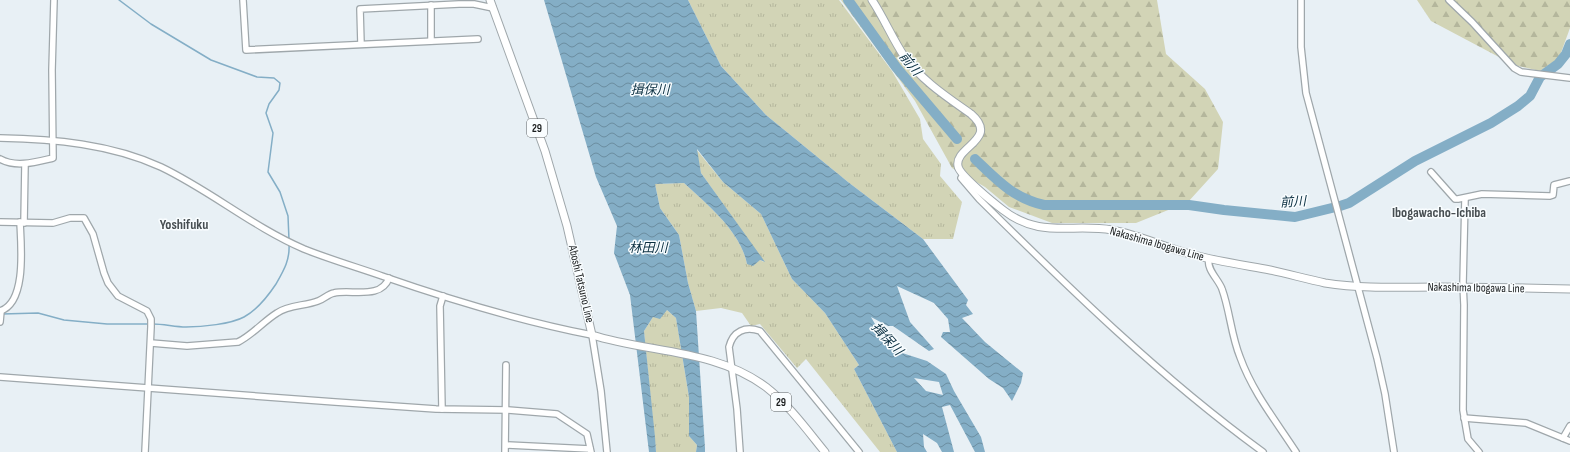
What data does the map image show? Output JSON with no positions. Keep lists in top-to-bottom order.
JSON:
{
  "streets": {
    "main road": ["29", "Nakashima Ibogawa Line", "Aboshi Tatsuno Line"]
  },
  "districts": ["Ibogawacho-Ichiba", "Yoshifuku"],
  "water": ["前川", "揖保川", "林田川"]
}
